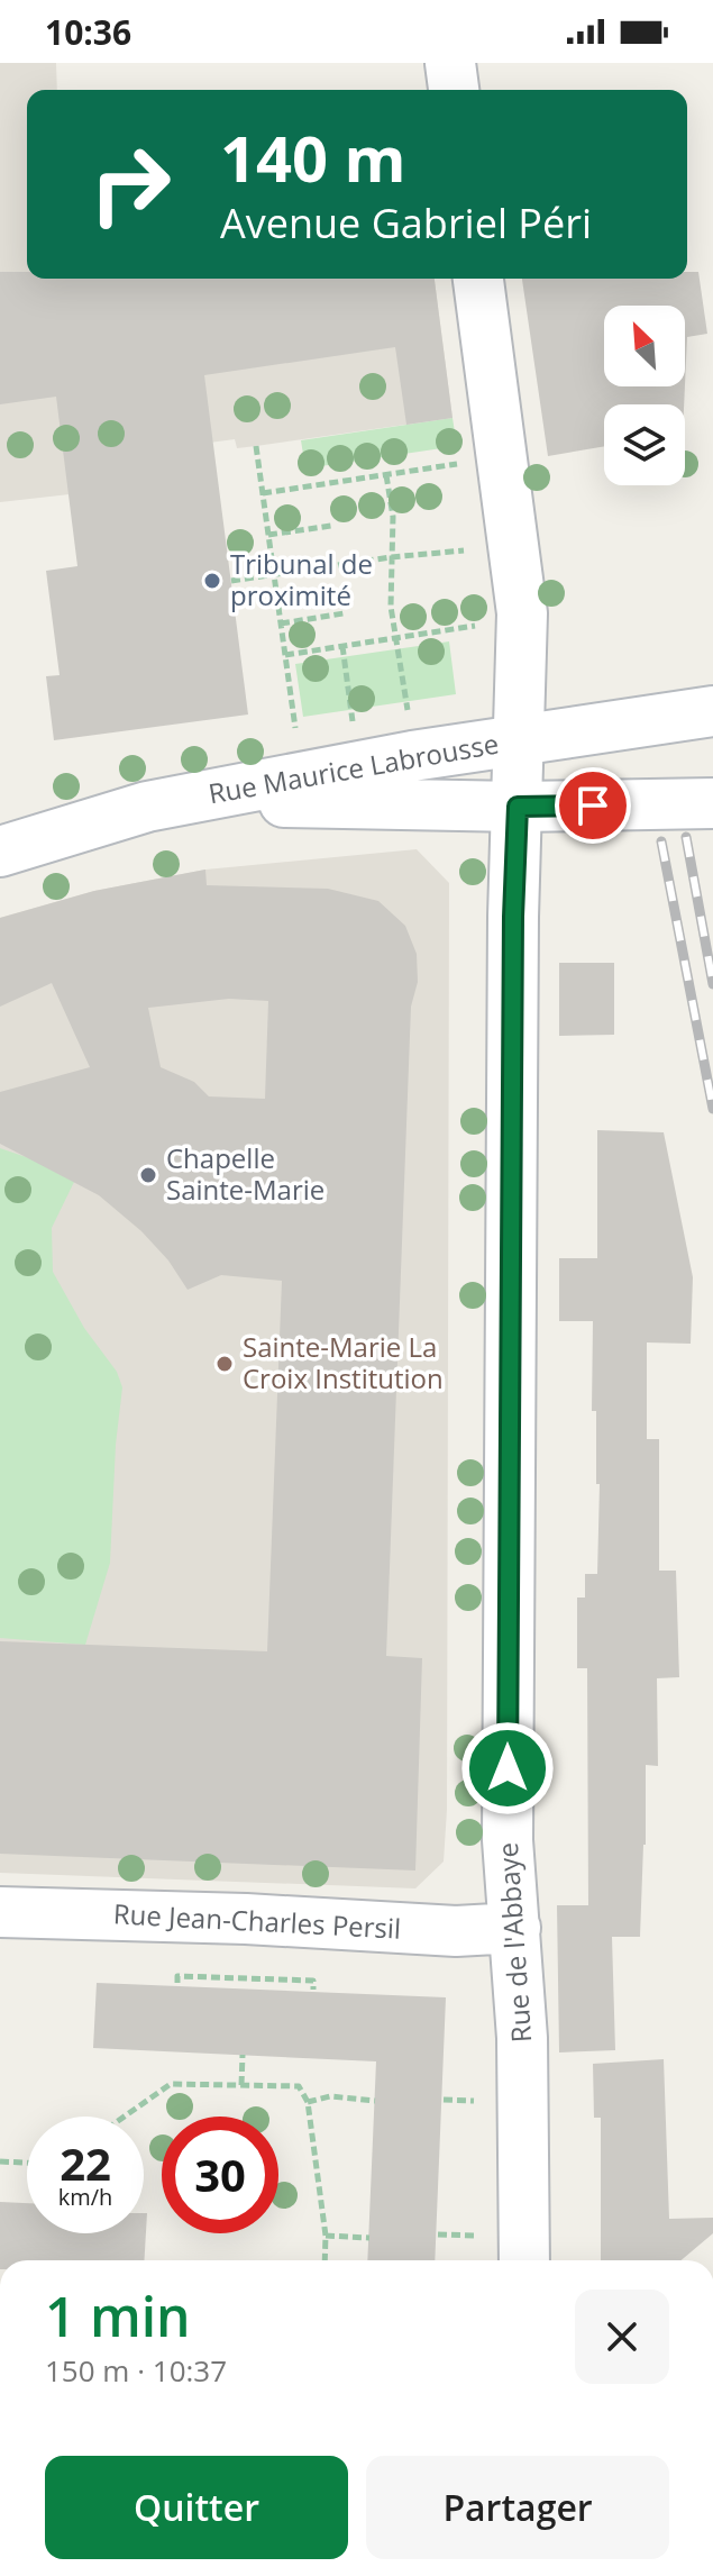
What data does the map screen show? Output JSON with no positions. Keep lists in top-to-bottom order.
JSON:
{
  "streets": {
    "street": ["Rue Maurice Labrousse", "Rue Jean-Charles Persil", "Rue de l'Abbaye"]
  },
  "crossings": [
    ["Rue Maurice Labrousse", "Rue de l'Abbaye"],
    ["Rue Jean-Charles Persil", "Rue de l'Abbaye"]
  ],
  "places": ["Tribunal de proximité", "Chapelle Sainte-Marie", "Sainte-Marie La Croix Institution"],
  "north": "top left",
  "page": {
    "status": "10:36",
    "turn": ["140 m", "Avenue Gabriel Péri"],
    "speed": "22 km/h",
    "limit": "30",
    "heading": ["1 min", "150 m · 10:37"],
    "buttons": ["Quitter", "Partager"]
  }
}
